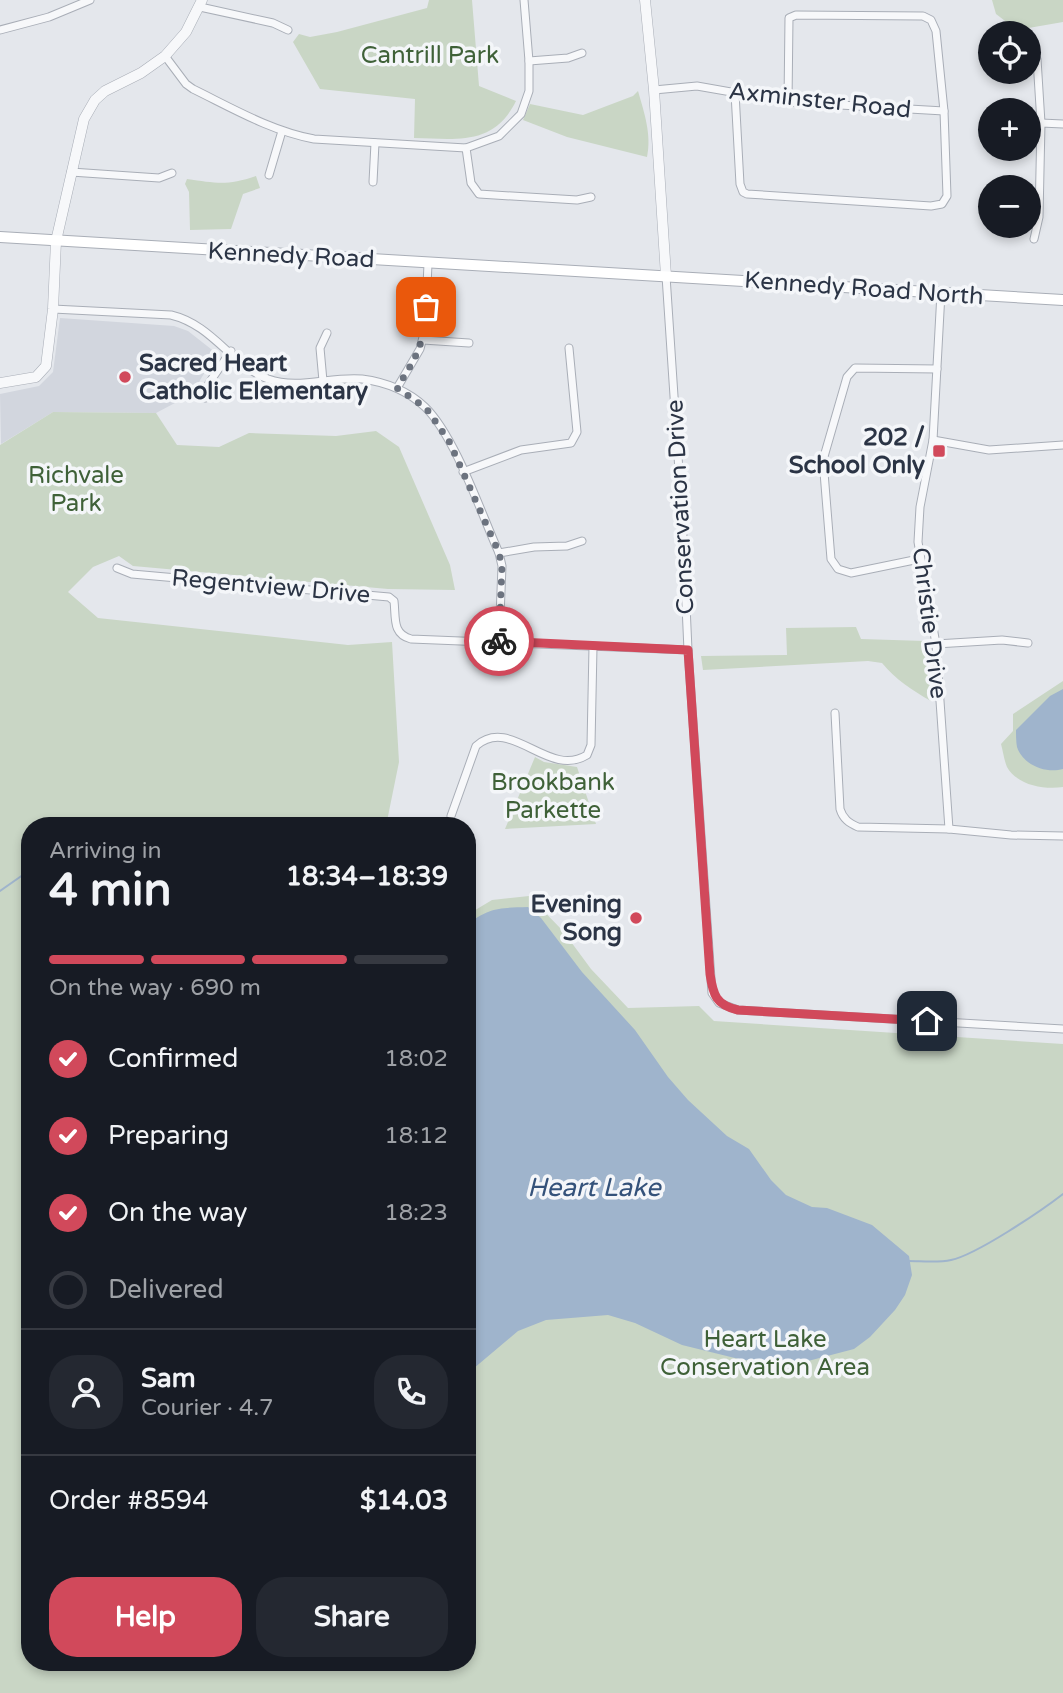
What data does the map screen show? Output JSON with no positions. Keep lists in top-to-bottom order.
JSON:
{
  "streets": {
    "main road": ["Kennedy Road", "Kennedy Road North"],
    "street": [
      "Axminster Road",
      "Conservation Drive",
      "Regentview Drive",
      "Christie Drive"
    ]
  },
  "crossings": [
    ["Axminster Road", "Conservation Drive"],
    ["Kennedy Road", "Kennedy Road North"],
    ["Kennedy Road", "Conservation Drive"],
    ["Kennedy Road North", "Conservation Drive"],
    ["Kennedy Road North", "Christie Drive"],
    ["Conservation Drive", "Regentview Drive"]
  ],
  "water": ["Heart Lake"],
  "parks": [
    "Cantrill Park",
    "Richvale Park",
    "Brookbank Parkette",
    "Heart Lake Conservation Area"
  ],
  "places": {
    "other": ["Sacred Heart Catholic Elementary", "Evening Song"],
    "transit": ["202 / School Only"]
  },
  "page": {
    "map_buttons": ["+", "−"],
    "heading": ["4 min", "Arriving in", "18:34–18:39"],
    "panel": [
      "Sam",
      "Courier · 4.7",
      "Order #8594",
      "$14.03"
    ],
    "bar": "On the way · 690 m",
    "list": [
      ["Confirmed", "18:02"],
      ["Preparing", "18:12"],
      ["On the way", "18:23"],
      "Delivered"
    ],
    "buttons": ["Help", "Share"]
  }
}
